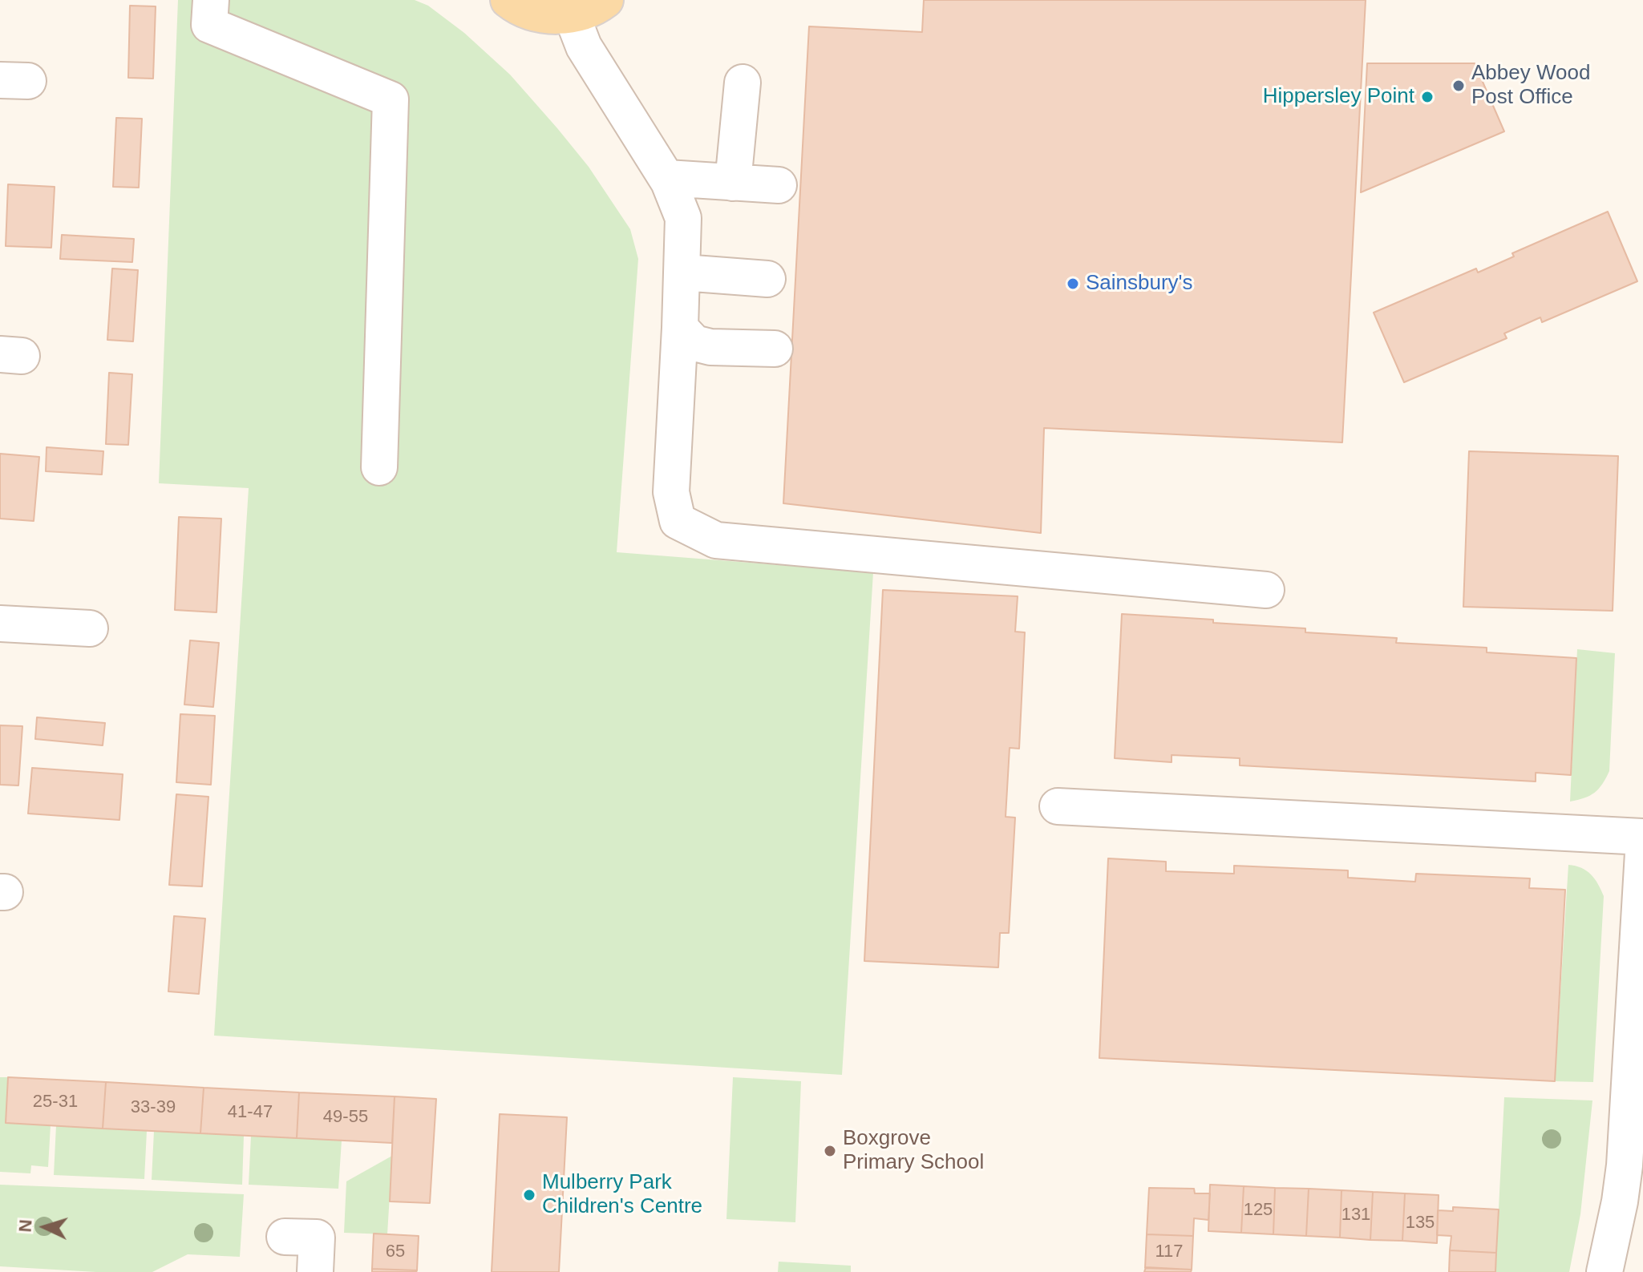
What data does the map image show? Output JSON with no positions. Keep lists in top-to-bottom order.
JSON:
{
  "places": [
    "Abbey Wood Post Office",
    "Hippersley Point",
    "Sainsbury's",
    "Boxgrove Primary School",
    "Mulberry Park Children's Centre"
  ],
  "house_numbers": [
    "25-31",
    "33-39",
    "41-47",
    "49-55",
    "125",
    "131",
    "135",
    "65",
    "117"
  ],
  "north": "left"
}
